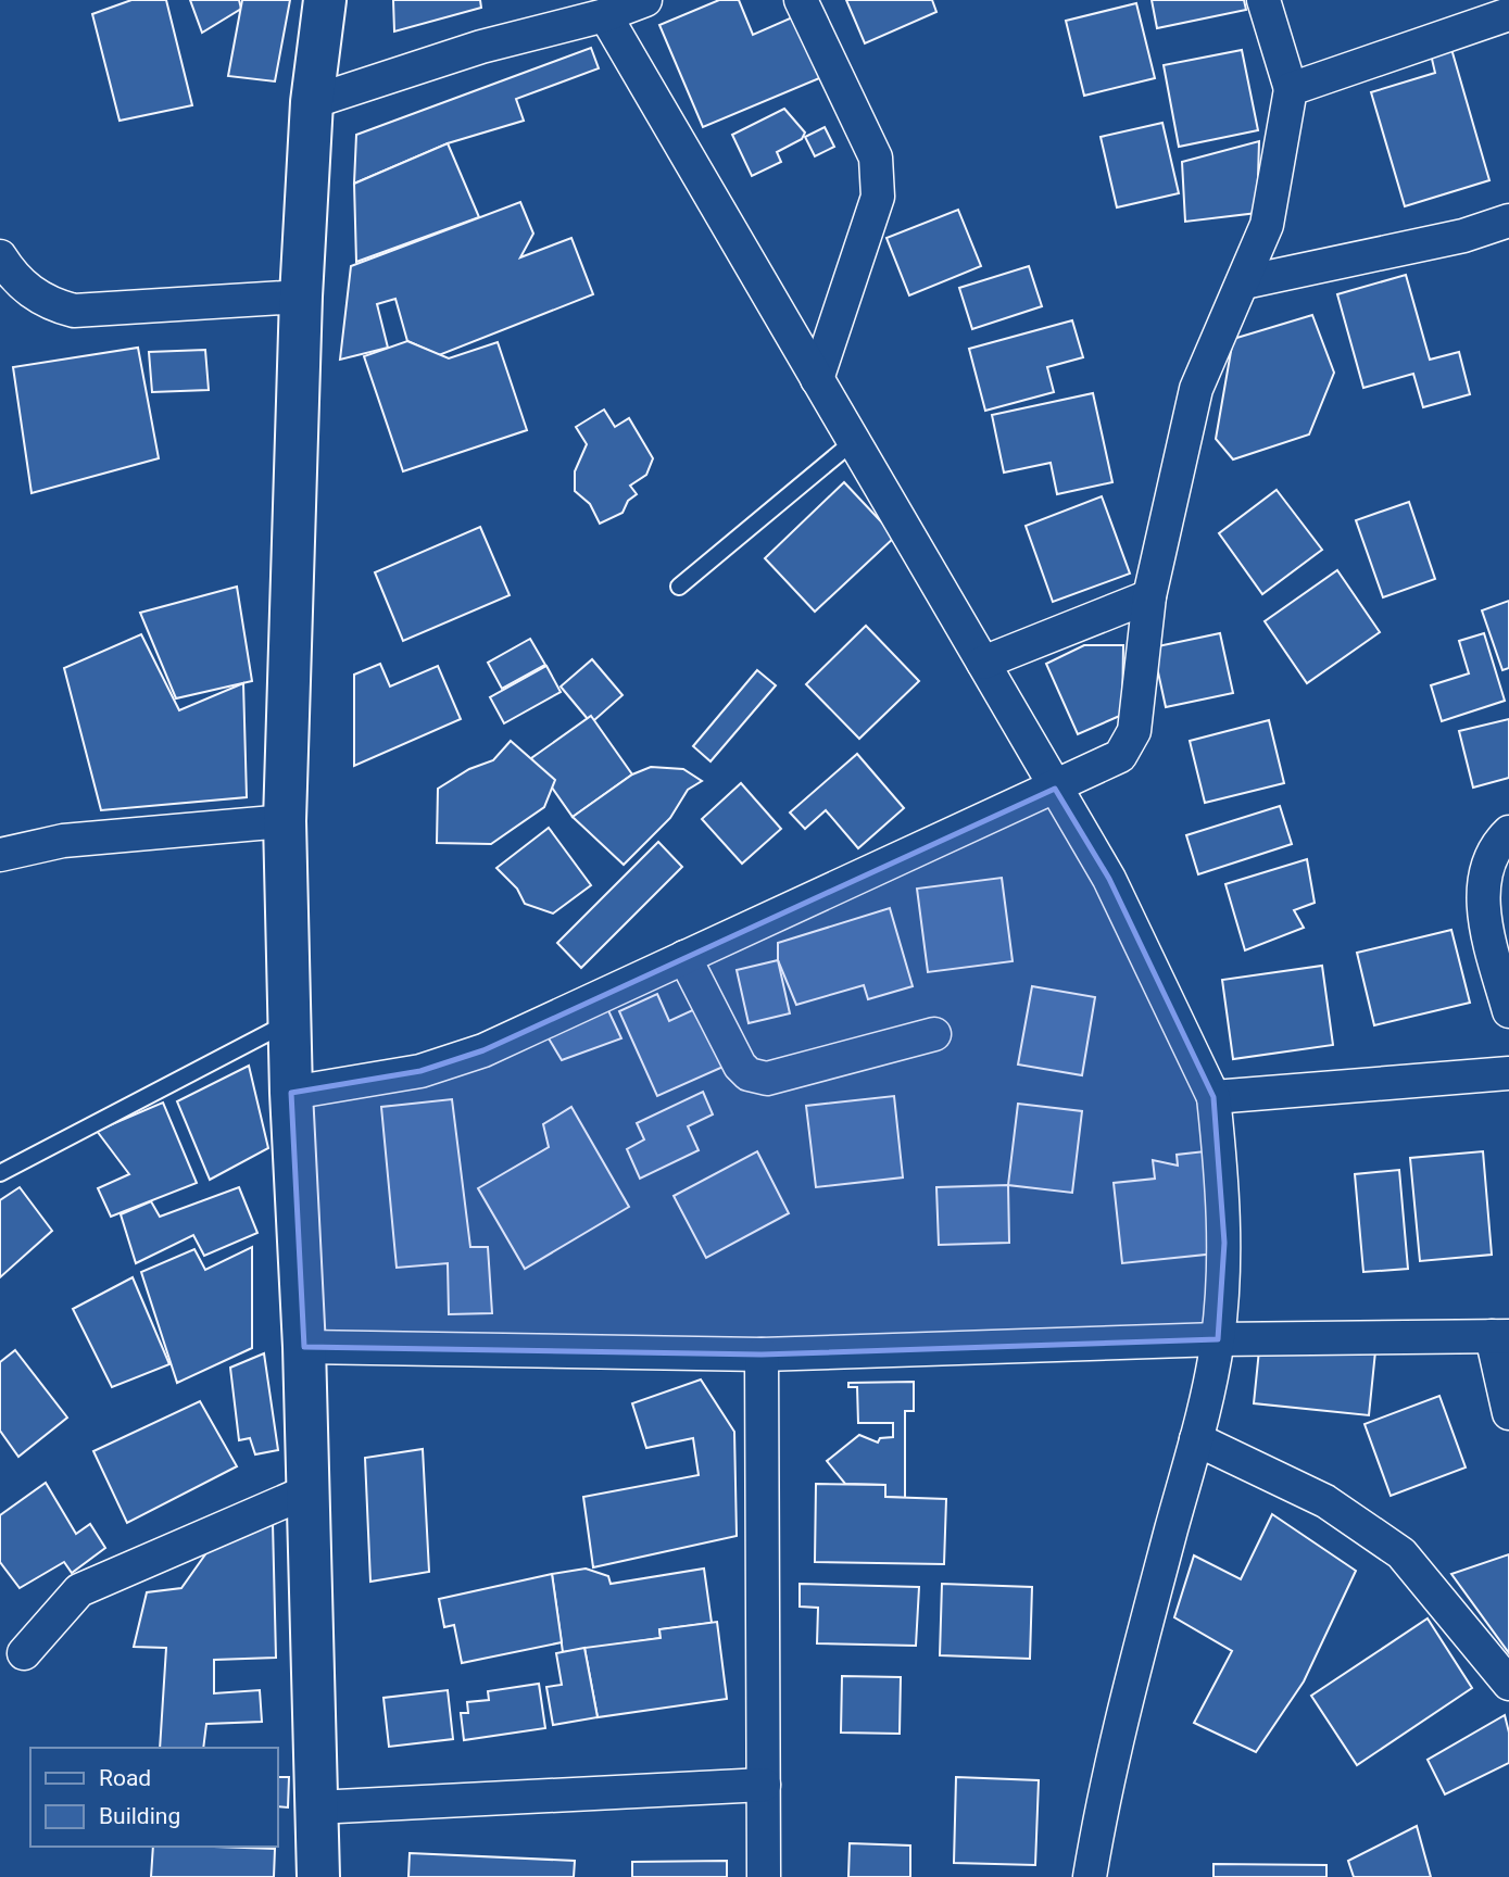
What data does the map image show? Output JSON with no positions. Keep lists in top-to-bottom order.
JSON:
{
  "legend": ["Road", "Building"]
}
